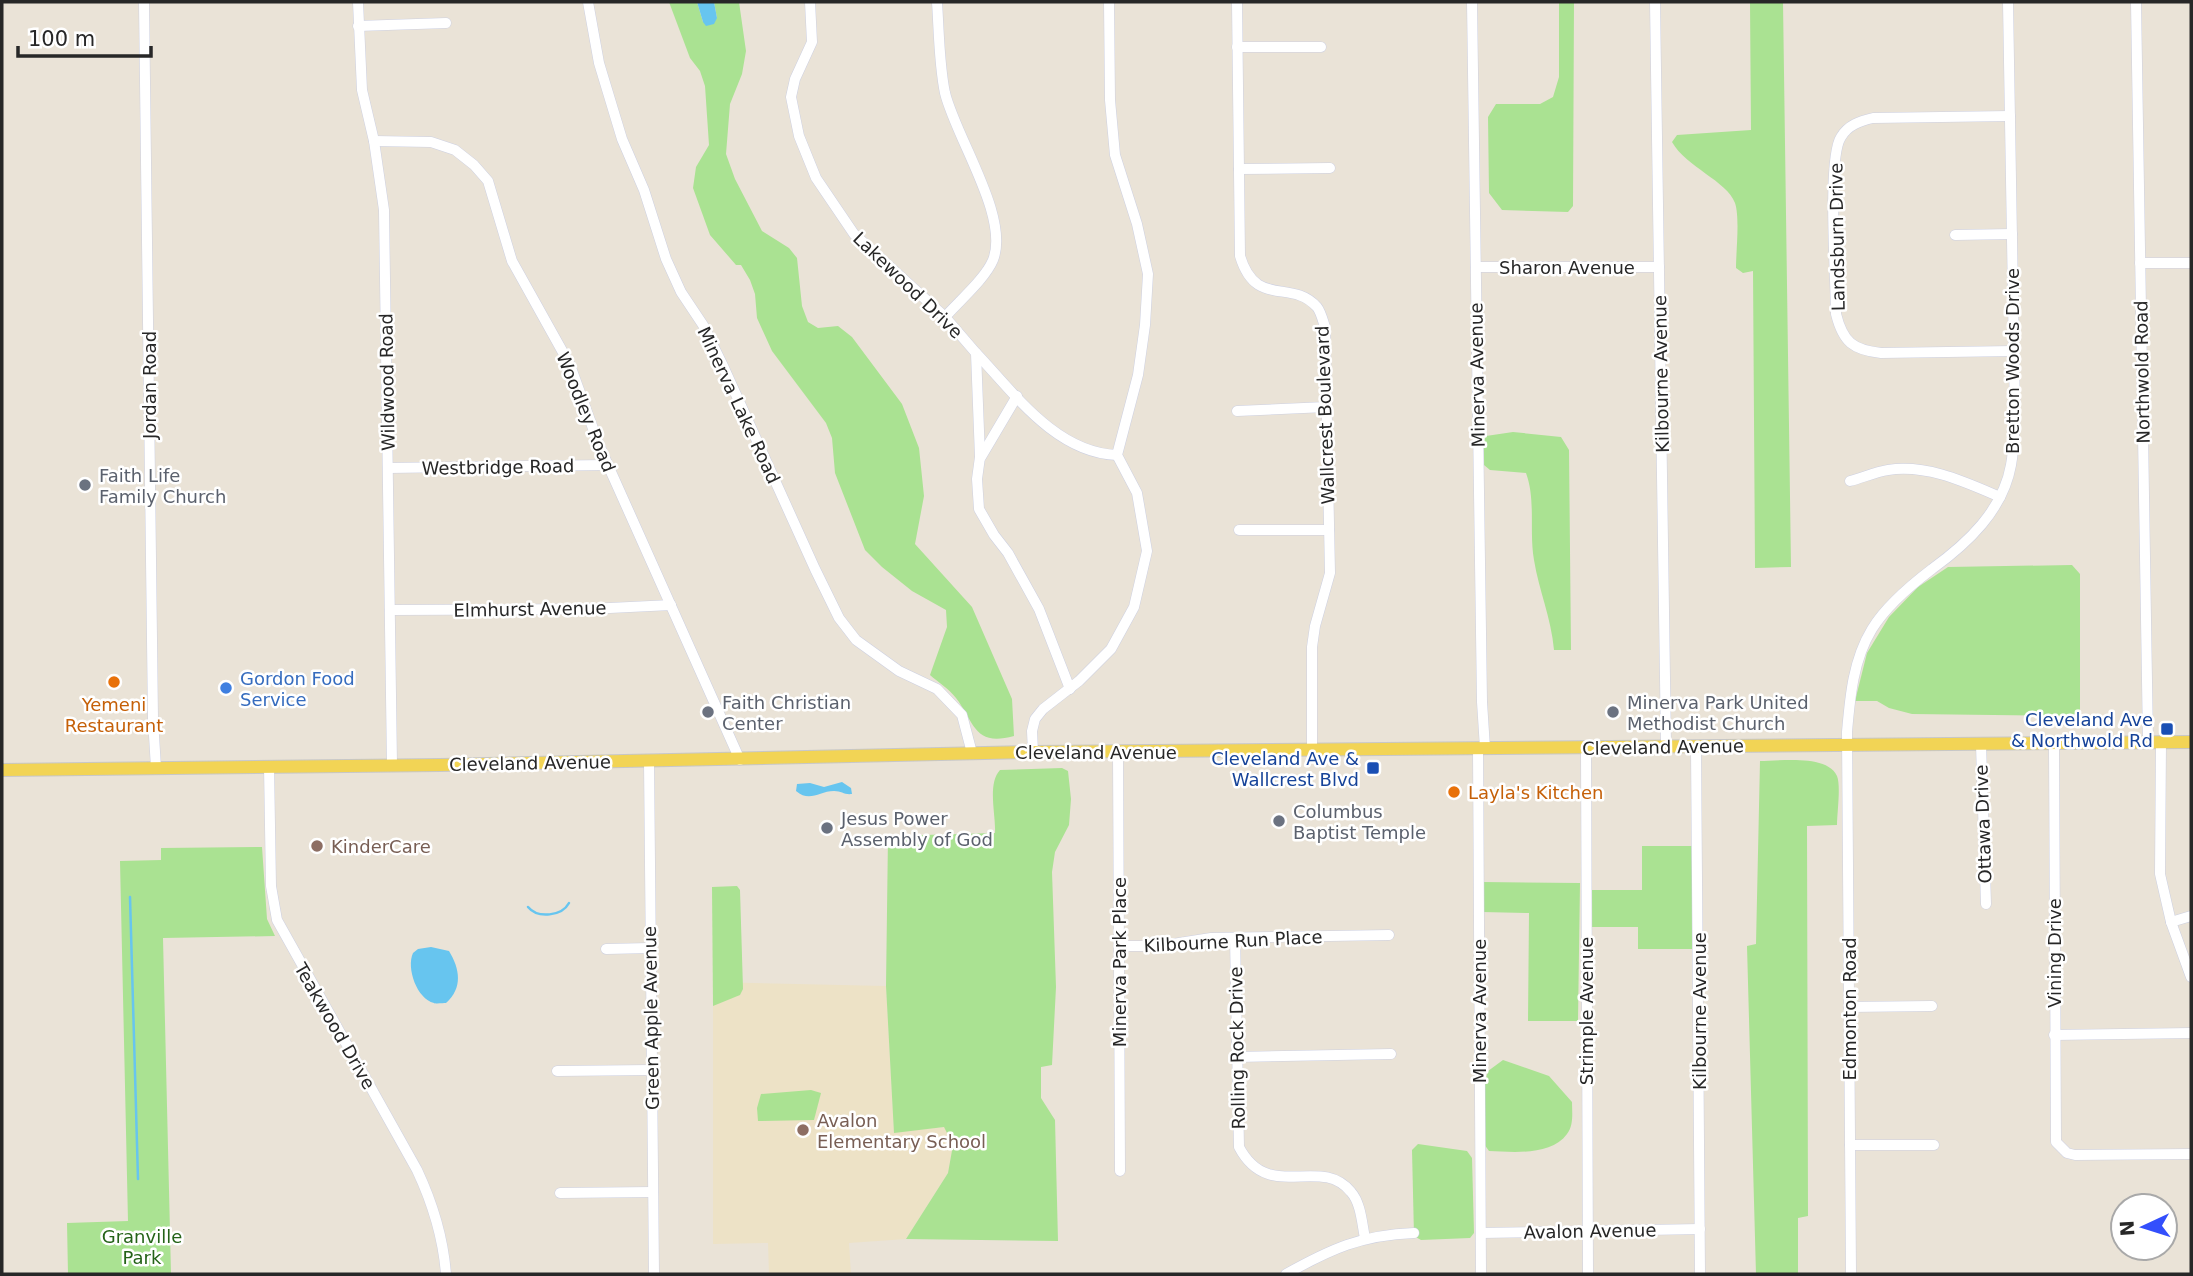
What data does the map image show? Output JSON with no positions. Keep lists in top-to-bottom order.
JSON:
{
  "streets": {
    "main road": ["Cleveland Avenue"],
    "street": [
      "Landsburn Drive",
      "Sharon Avenue",
      "Lakewood Drive",
      "Bretton Woods Drive",
      "Northwold Road",
      "Kilbourne Avenue",
      "Minerva Avenue",
      "Wildwood Road",
      "Jordan Road",
      "Minerva Lake Road",
      "Woodley Road",
      "Wallcrest Boulevard",
      "Westbridge Road",
      "Elmhurst Avenue",
      "Ottawa Drive",
      "Kilbourne Run Place",
      "Vining Drive",
      "Minerva Park Place",
      "Edmonton Road",
      "Strimple Avenue",
      "Green Apple Avenue",
      "Teakwood Drive",
      "Rolling Rock Drive",
      "Avalon Avenue"
    ]
  },
  "crossings": [
    ["Landsburn Drive", "Bretton Woods Drive"],
    ["Sharon Avenue", "Kilbourne Avenue"],
    ["Sharon Avenue", "Minerva Avenue"],
    ["Bretton Woods Drive", "Cleveland Avenue"],
    ["Bretton Woods Drive", "Edmonton Road"],
    ["Northwold Road", "Cleveland Avenue"],
    ["Kilbourne Avenue", "Cleveland Avenue"],
    ["Kilbourne Avenue", "Avalon Avenue"],
    ["Minerva Avenue", "Cleveland Avenue"],
    ["Minerva Avenue", "Avalon Avenue"],
    ["Wildwood Road", "Woodley Road"],
    ["Wildwood Road", "Westbridge Road"],
    ["Wildwood Road", "Elmhurst Avenue"],
    ["Wildwood Road", "Cleveland Avenue"],
    ["Jordan Road", "Cleveland Avenue"],
    ["Minerva Lake Road", "Cleveland Avenue"],
    ["Woodley Road", "Westbridge Road"],
    ["Woodley Road", "Elmhurst Avenue"],
    ["Woodley Road", "Cleveland Avenue"],
    ["Wallcrest Boulevard", "Cleveland Avenue"],
    ["Cleveland Avenue", "Ottawa Drive"],
    ["Cleveland Avenue", "Vining Drive"],
    ["Cleveland Avenue", "Minerva Park Place"],
    ["Cleveland Avenue", "Edmonton Road"],
    ["Cleveland Avenue", "Strimple Avenue"],
    ["Cleveland Avenue", "Green Apple Avenue"],
    ["Cleveland Avenue", "Teakwood Drive"],
    ["Kilbourne Run Place", "Minerva Park Place"],
    ["Kilbourne Run Place", "Rolling Rock Drive"],
    ["Strimple Avenue", "Avalon Avenue"]
  ],
  "parks": ["Granville Park"],
  "places": {
    "other": [
      "Faith Life Family Church",
      "Yemeni Restaurant",
      "Gordon Food Service",
      "Faith Christian Center",
      "Minerva Park United Methodist Church",
      "Layla's Kitchen",
      "Columbus Baptist Temple",
      "Jesus Power Assembly of God",
      "KinderCare",
      "Avalon Elementary School"
    ],
    "transit": ["Cleveland Ave & Northwold Rd", "Cleveland Ave & Wallcrest Blvd"]
  },
  "scale_bar": "100 m",
  "north": "left"
}
